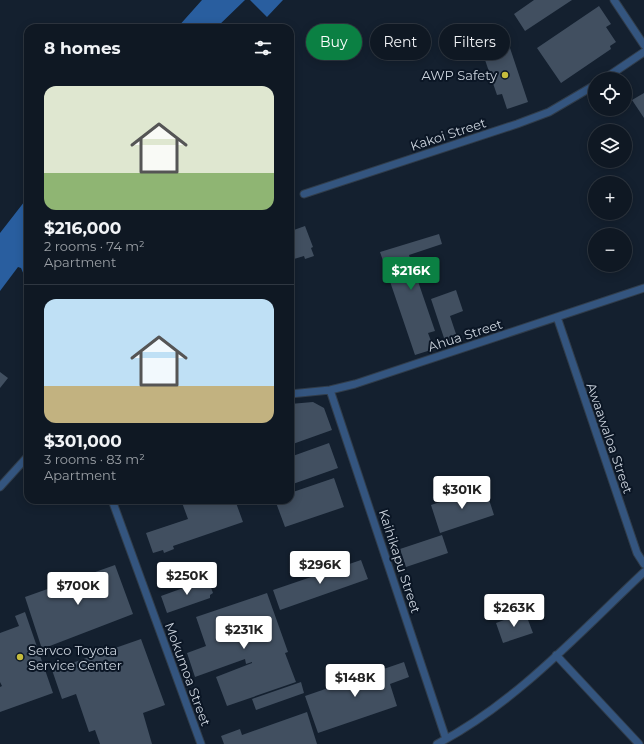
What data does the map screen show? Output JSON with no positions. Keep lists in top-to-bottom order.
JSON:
{
  "streets": {
    "street": [
      "Kakoi Street",
      "Ahua Street",
      "Awaawaloa Street",
      "Kaihikapu Street",
      "Mokumoa Street"
    ]
  },
  "crossings": [
    ["Ahua Street", "Awaawaloa Street"],
    ["Ahua Street", "Kaihikapu Street"]
  ],
  "places": ["AWP Safety", "Servco Toyota Service Center"],
  "page": {
    "chip": ["Buy", "Rent", "Filters"],
    "heading": "8 homes",
    "map_buttons": ["+", "−"],
    "list": [
      {
        "name": "$216,000",
        "note": "2 rooms · 74 m² · Apartment"
      },
      {
        "name": "$301,000",
        "note": "3 rooms · 83 m² · Apartment"
      }
    ],
    "price": [
      "$216K",
      "$301K",
      "$296K",
      "$250K",
      "$700K",
      "$263K",
      "$231K",
      "$148K"
    ]
  }
}
